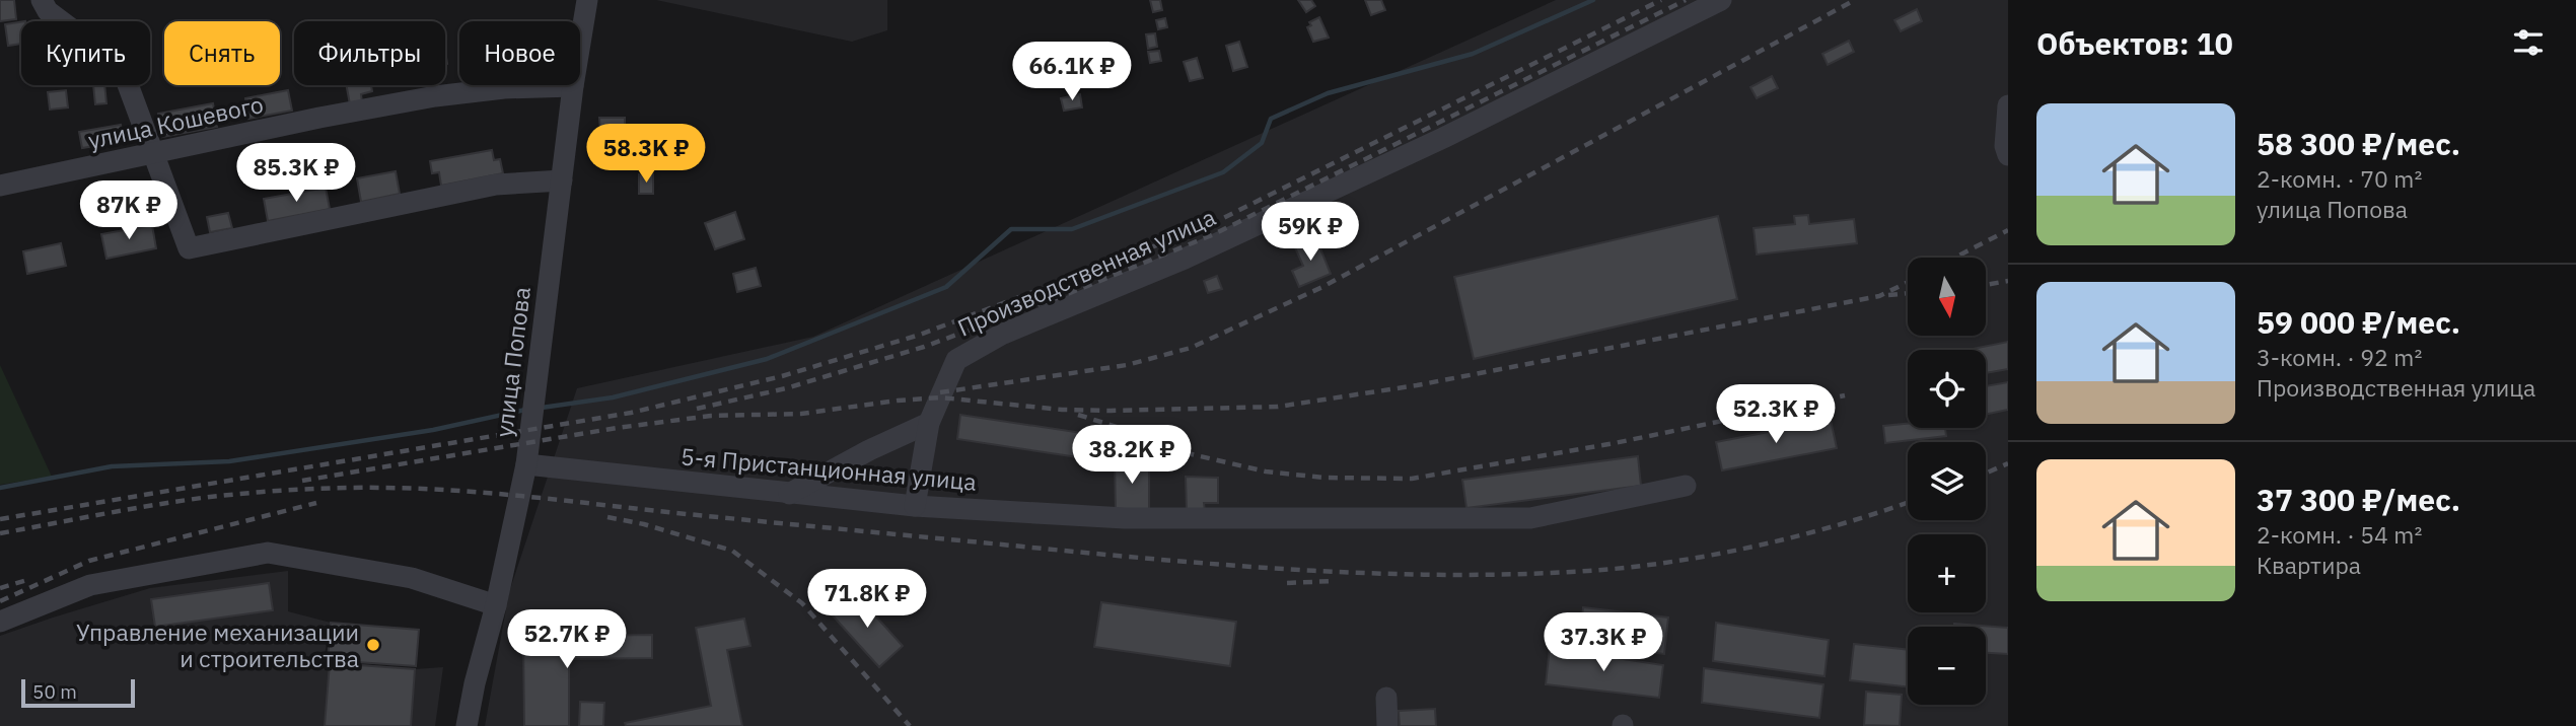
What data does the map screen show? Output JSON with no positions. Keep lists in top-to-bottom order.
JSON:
{
  "streets": {
    "street": [
      "улица Кошевого",
      "Производственная улица",
      "улица Попова",
      "5-я Пристанционная улица"
    ]
  },
  "crossings": [
    ["улица Кошевого", "улица Попова"],
    ["Производственная улица", "5-я Пристанционная улица"],
    ["улица Попова", "5-я Пристанционная улица"]
  ],
  "places": ["Управление механизации и строительства"],
  "scale_bar": "50 m",
  "north": "bottom",
  "page": {
    "heading": "Объектов: 10",
    "chip": [
      "Купить",
      "Снять",
      "Фильтры",
      "Новое"
    ],
    "price": [
      "66.1K ₽",
      "58.3K ₽",
      "85.3K ₽",
      "87K ₽",
      "59K ₽",
      "52.3K ₽",
      "38.2K ₽",
      "71.8K ₽",
      "52.7K ₽",
      "37.3K ₽"
    ],
    "list": [
      {
        "name": "58 300 ₽/мес.",
        "note": "2-комн. · 70 m² · улица Попова"
      },
      {
        "name": "59 000 ₽/мес.",
        "note": "3-комн. · 92 m² · Производственная улица"
      },
      {
        "name": "37 300 ₽/мес.",
        "note": "2-комн. · 54 m² · Квартира"
      }
    ],
    "map_buttons": ["+", "−"],
    "scale": "50 m"
  }
}
